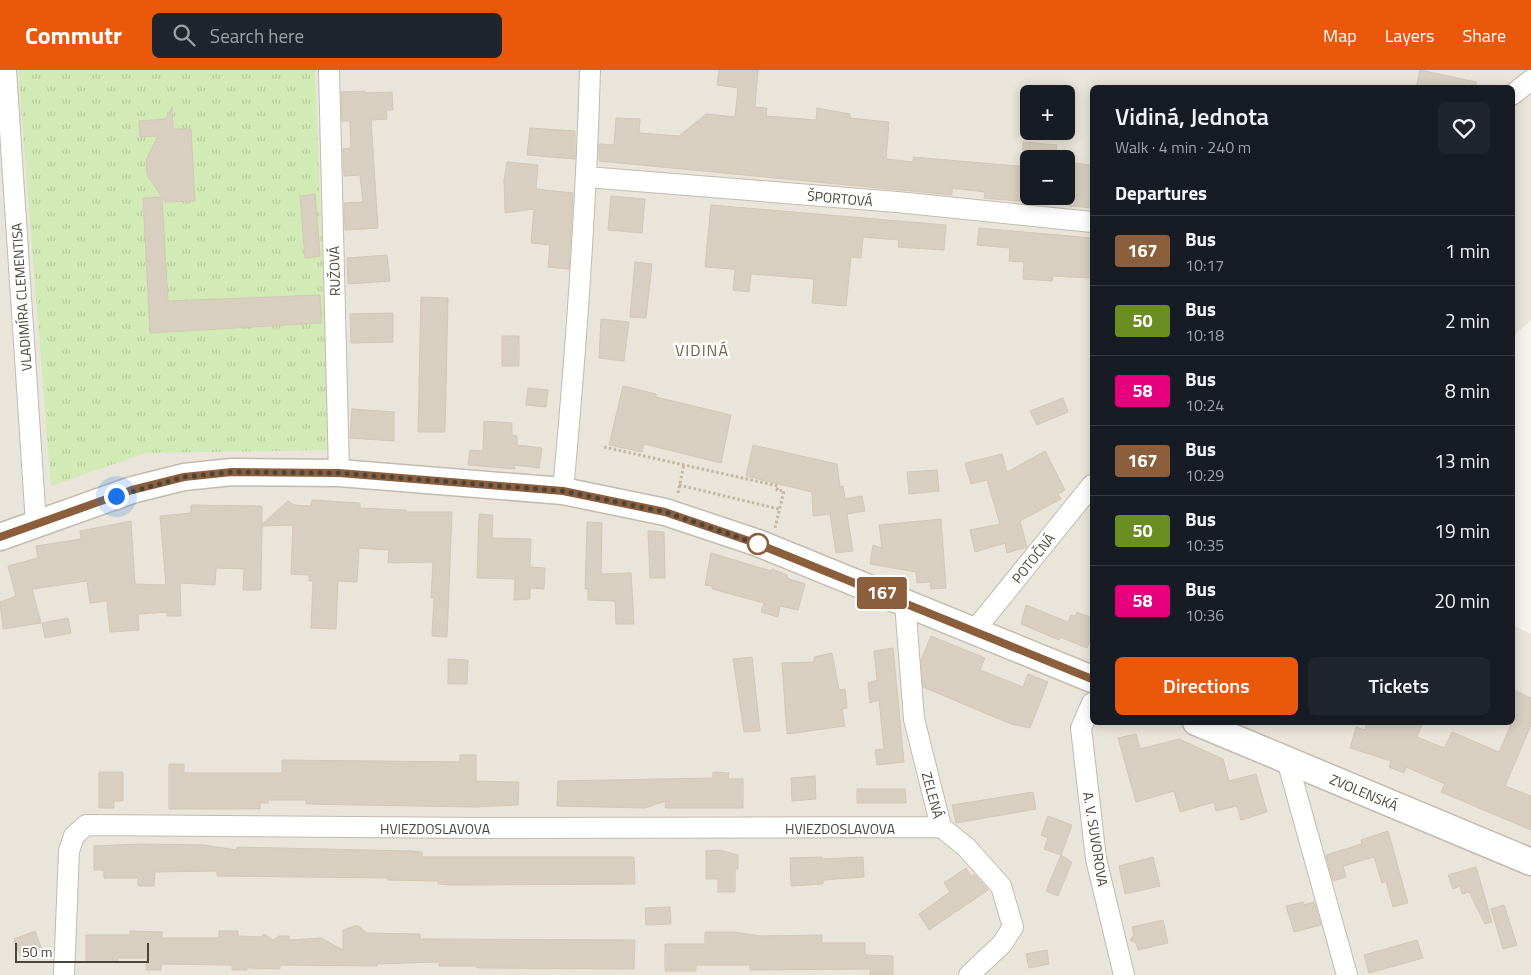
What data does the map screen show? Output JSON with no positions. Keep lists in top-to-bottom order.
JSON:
{
  "streets": {
    "street": [
      "ŠPORTOVÁ",
      "RUŽOVÁ",
      "VLADIMÍRA CLEMENTISA",
      "POTOČNÁ",
      "ZVOLENSKÁ",
      "ZELENÁ",
      "HVIEZDOSLAVOVA",
      "A. V. SUVOROVA"
    ]
  },
  "crossings": [
    ["ZELENÁ", "HVIEZDOSLAVOVA"]
  ],
  "districts": ["VIDINÁ"],
  "lines": ["bus line 167"],
  "scale_bar": "50 m",
  "page": {
    "header": "Commutr",
    "search": "Search here",
    "nav": ["Map", "Layers", "Share"],
    "on_map": "167",
    "map_buttons": ["+", "−"],
    "heading": [
      ["Vidiná, Jednota", "Walk · 4 min · 240 m"],
      "Departures"
    ],
    "list": [
      {
        "mark": "167",
        "name": "Bus",
        "note": "10:17",
        "value": "1 min"
      },
      {
        "mark": "50",
        "name": "Bus",
        "note": "10:18",
        "value": "2 min"
      },
      {
        "mark": "58",
        "name": "Bus",
        "note": "10:24",
        "value": "8 min"
      },
      {
        "mark": "167",
        "name": "Bus",
        "note": "10:29",
        "value": "13 min"
      },
      {
        "mark": "50",
        "name": "Bus",
        "note": "10:35",
        "value": "19 min"
      },
      {
        "mark": "58",
        "name": "Bus",
        "note": "10:36",
        "value": "20 min"
      }
    ],
    "buttons": ["Directions", "Tickets"],
    "scale": "50 m"
  }
}
